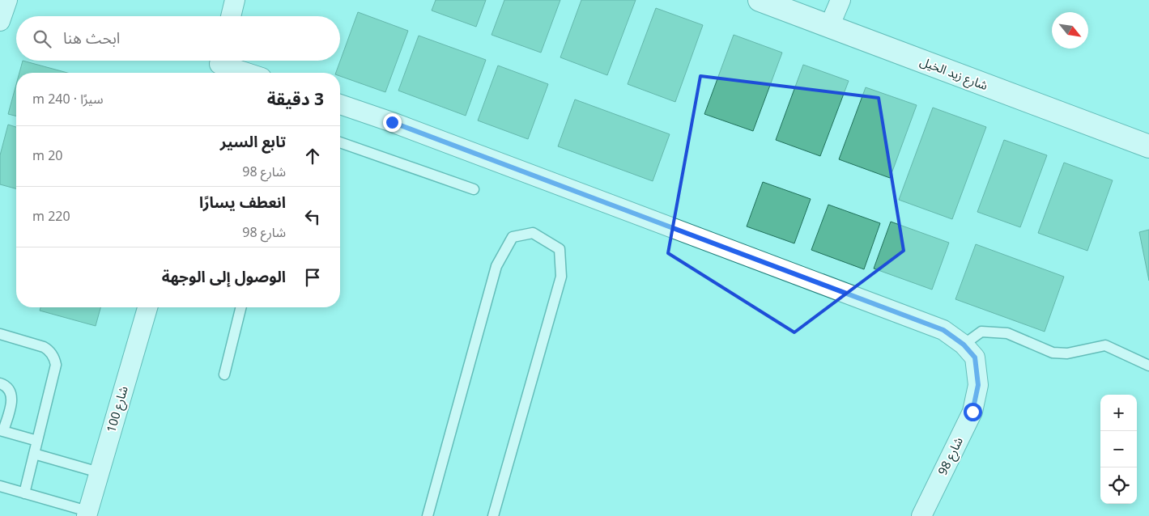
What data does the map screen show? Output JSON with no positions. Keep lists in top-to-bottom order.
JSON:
{
  "streets": {
    "street": ["شارع زيد الخيل", "شارع 100", "شارع 98"]
  },
  "north": "bottom right",
  "page": {
    "search": "ابحث هنا",
    "heading": ["3 دقيقة", "سيرًا · 240 m"],
    "list": [
      ["تابع السير", "شارع 98", "20 m"],
      ["انعطف يسارًا", "شارع 98", "220 m"],
      "الوصول إلى الوجهة"
    ],
    "map_buttons": ["+", "−"]
  }
}
